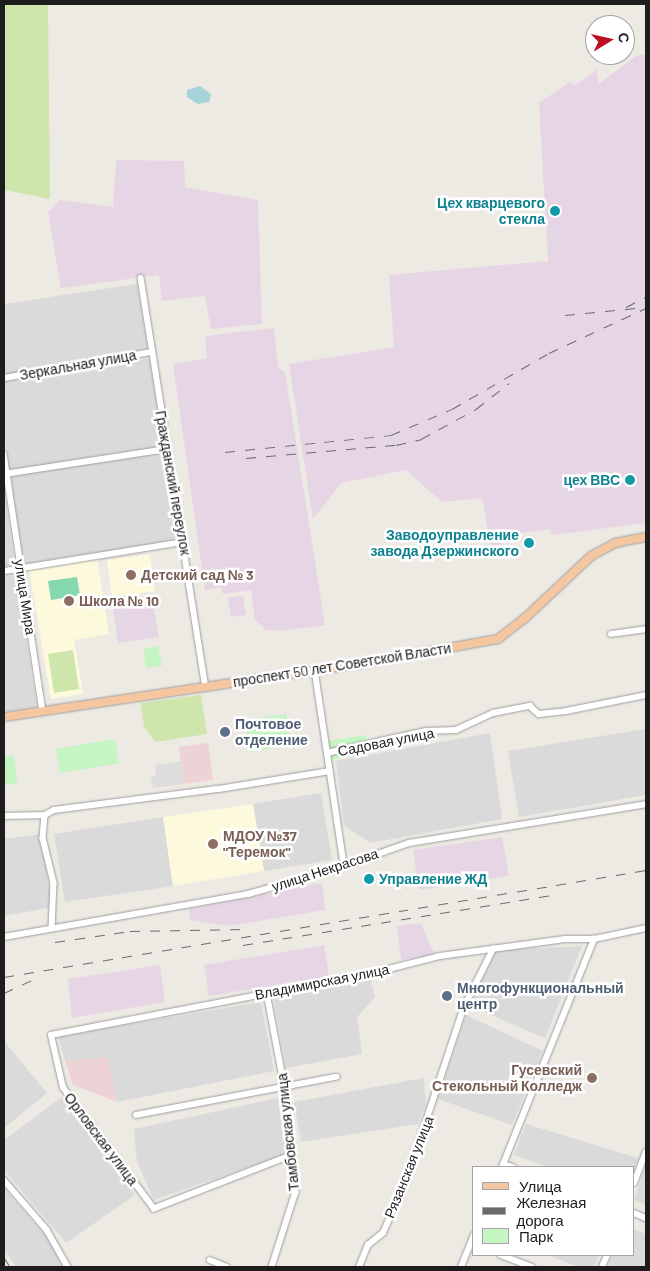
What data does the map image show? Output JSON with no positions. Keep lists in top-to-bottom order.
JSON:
{
  "streets": {
    "main road": ["проспект 50 лет Советской Власти"],
    "street": [
      "Зеркальная улица",
      "Гражданский переулок",
      "улица Мира",
      "Садовая улица",
      "улица Некрасова",
      "Владимирская улица",
      "Тамбовская улица",
      "Орловская улица",
      "Рязанская улица"
    ]
  },
  "crossings": [
    ["Зеркальная улица", "Гражданский переулок"],
    ["Гражданский переулок", "проспект 50 лет Советской Власти"],
    ["улица Мира", "проспект 50 лет Советской Власти"],
    ["Владимирская улица", "Тамбовская улица"],
    ["Владимирская улица", "Орловская улица"],
    ["Владимирская улица", "Рязанская улица"],
    ["Тамбовская улица", "Орловская улица"]
  ],
  "places": [
    "Цех кварцевого стекла",
    "цех ВВС",
    "Заводоуправление завода Дзержинского",
    "Детский сад № 3",
    "Школа № 10",
    "Почтовое отделение",
    "МДОУ №37 \"Теремок\"",
    "Управление ЖД",
    "Многофункциональный центр",
    "Гусевский Стекольный Колледж"
  ],
  "legend": ["Улица", "Железная дорога", "Парк"],
  "north": "right"
}
